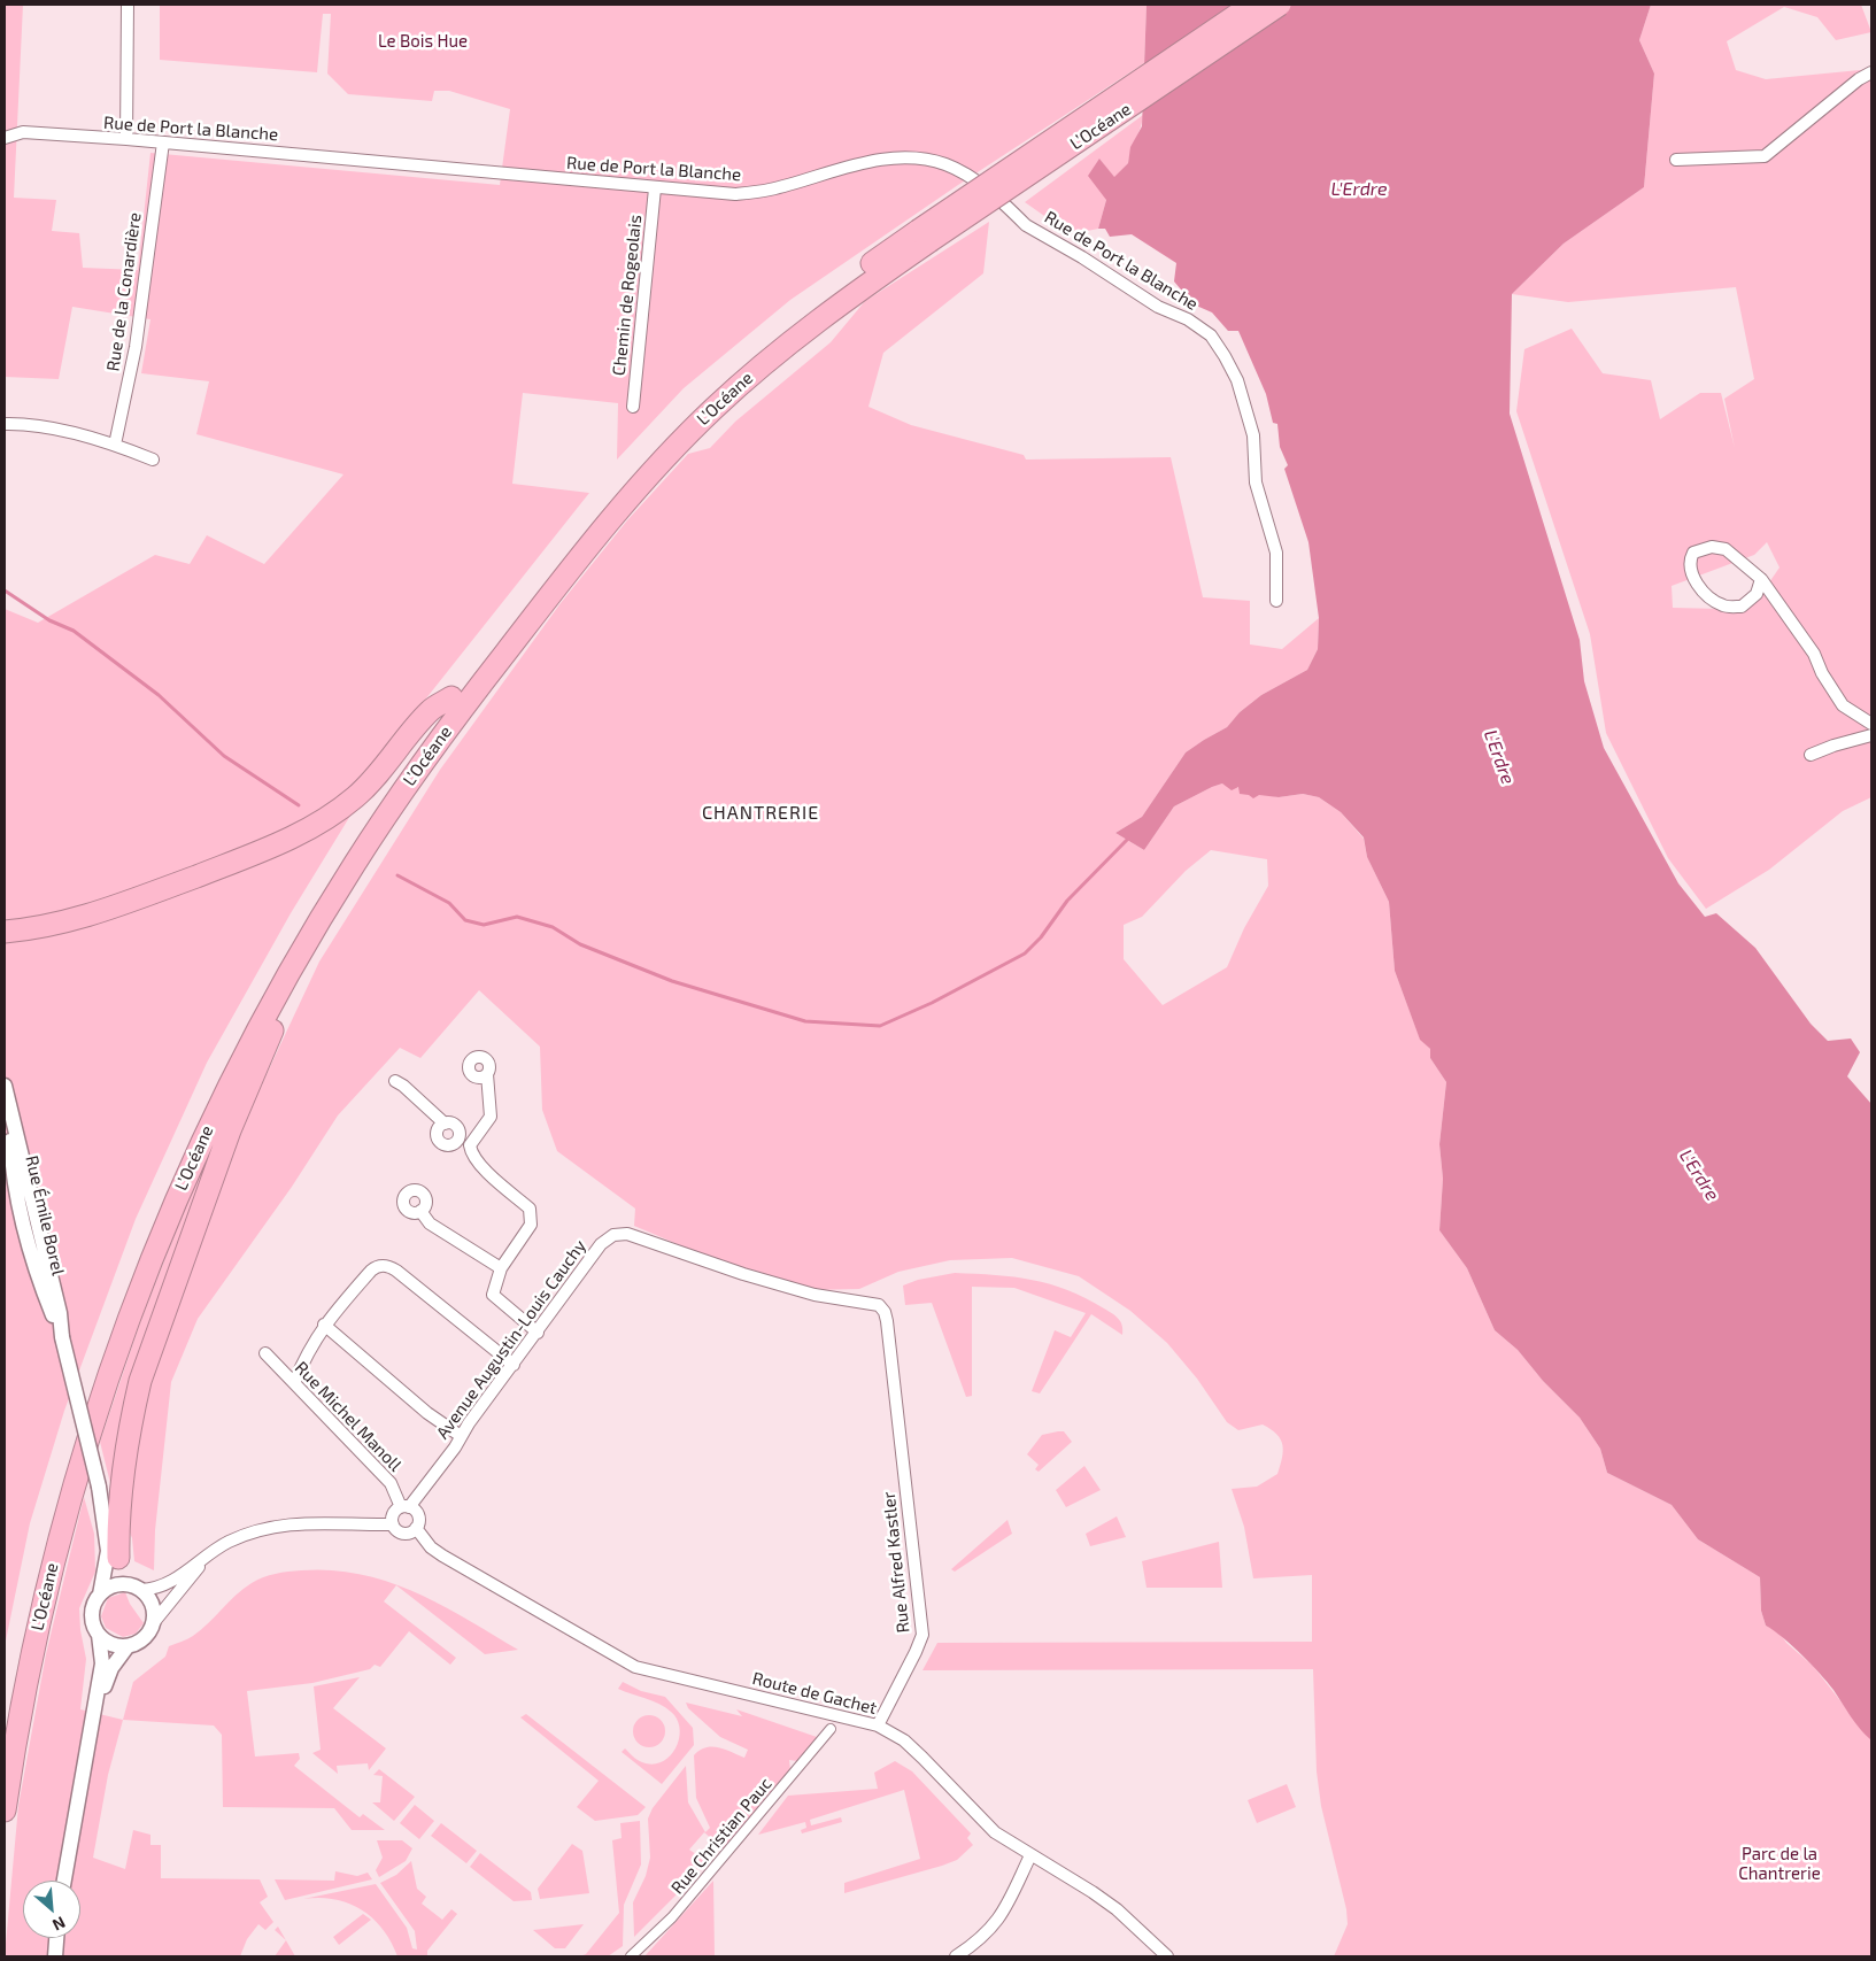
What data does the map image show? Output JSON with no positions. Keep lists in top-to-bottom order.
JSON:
{
  "streets": {
    "highway": ["L’Océane"],
    "street": [
      "Rue de Port la Blanche",
      "Rue de la Conardière",
      "Chemin de Rogeolais",
      "Rue Émile Borel",
      "Avenue Augustin-Louis Cauchy",
      "Rue Michel Manoll",
      "Rue Alfred Kastler",
      "Route de Gachet",
      "Rue Christian Pauc"
    ]
  },
  "crossings": [
    ["Rue de Port la Blanche", "Rue de la Conardière"],
    ["Rue de Port la Blanche", "Chemin de Rogeolais"],
    ["Avenue Augustin-Louis Cauchy", "Rue Michel Manoll"],
    ["Avenue Augustin-Louis Cauchy", "Rue Alfred Kastler"],
    ["Avenue Augustin-Louis Cauchy", "Route de Gachet"],
    ["Rue Michel Manoll", "Route de Gachet"],
    ["Rue Alfred Kastler", "Route de Gachet"]
  ],
  "districts": ["CHANTRERIE"],
  "water": ["L'Erdre"],
  "parks": ["Le Bois Hue", "Parc de la Chantrerie"],
  "north": "bottom right"
}
